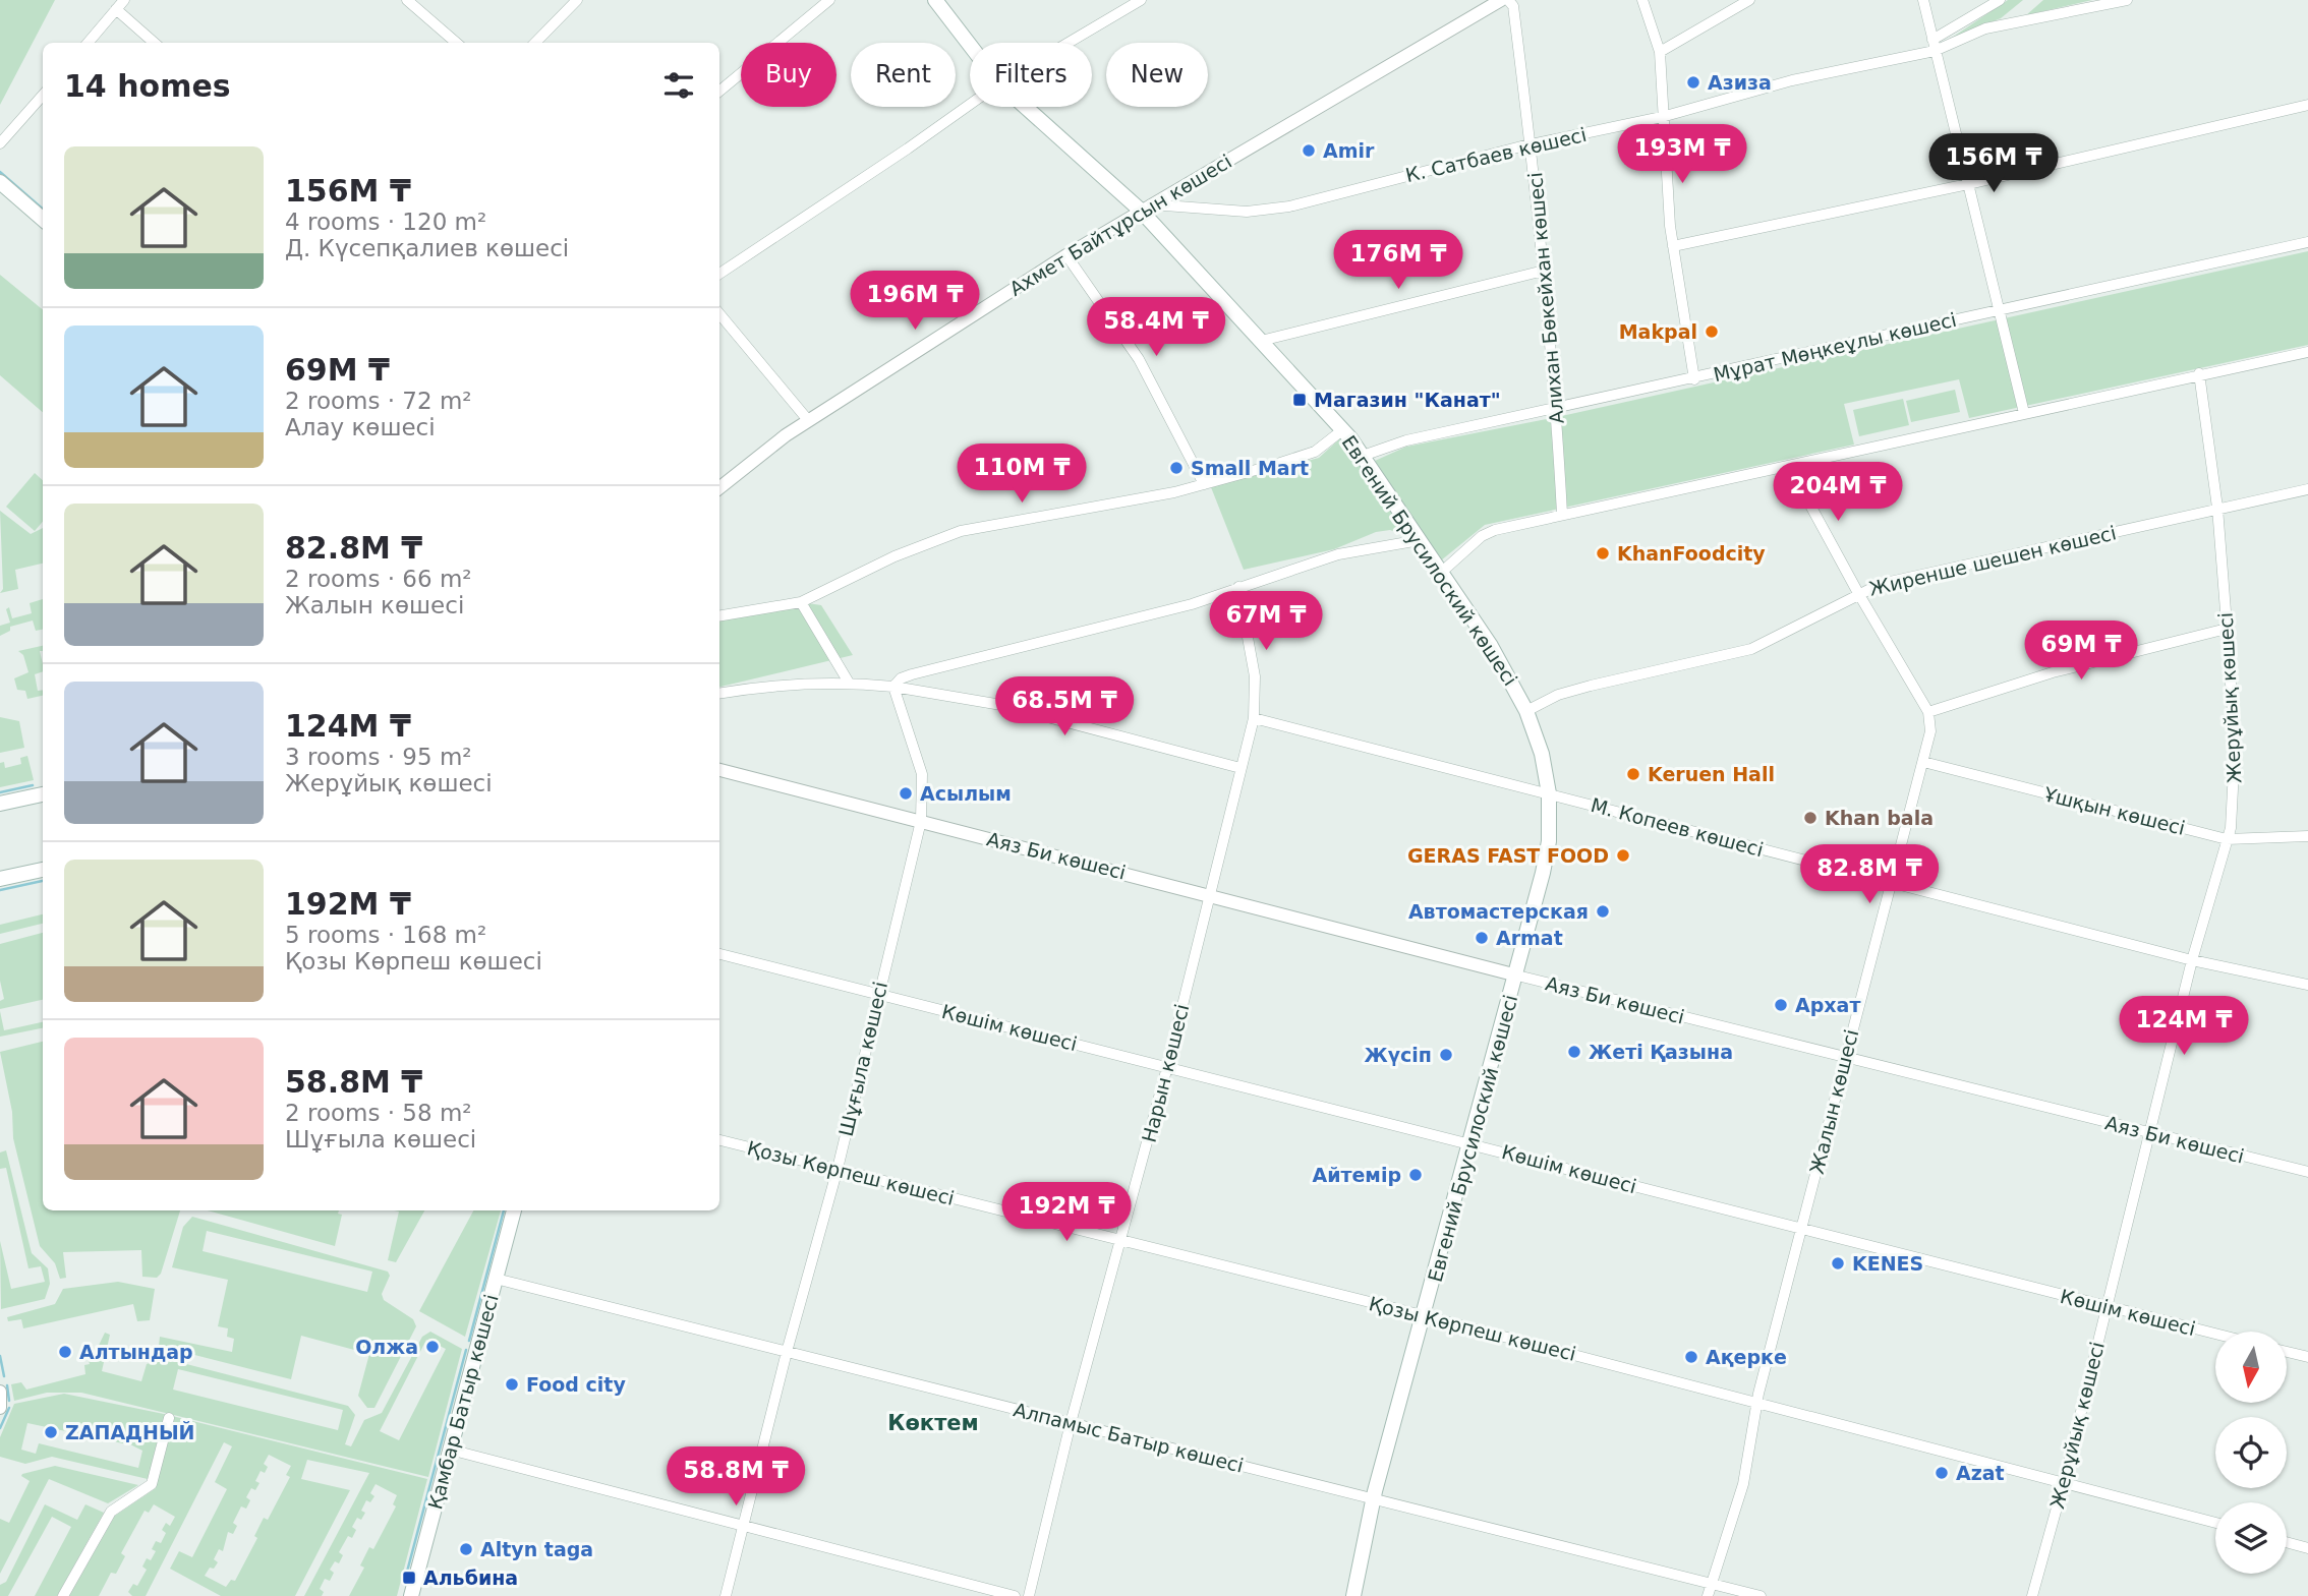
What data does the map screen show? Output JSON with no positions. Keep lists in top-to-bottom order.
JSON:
{
  "streets": {
    "main road": ["Евгений Брусилоский көшесі", "Қамбар Батыр көшесі"],
    "street": [
      "К. Сатбаев көшесі",
      "Ахмет Байтұрсын көшесі",
      "Алихан Бөкейхан көшесі",
      "Мұрат Мөңкеұлы көшесі",
      "Жиренше шешен көшесі",
      "Жерұйық көшесі",
      "Ұшқын көшесі",
      "М. Копеев көшесі",
      "Аяз Би көшесі",
      "Көшім көшесі",
      "Шұғыла көшесі",
      "Нарын көшесі",
      "Жалын көшесі",
      "Қозы Көрпеш көшесі",
      "Алпамыс Батыр көшесі"
    ]
  },
  "crossings": [
    ["К. Сатбаев көшесі", "Ахмет Байтұрсын көшесі"],
    ["К. Сатбаев көшесі", "Алихан Бөкейхан көшесі"],
    ["К. Сатбаев көшесі", "Евгений Брусилоский көшесі"],
    ["Ахмет Байтұрсын көшесі", "Евгений Брусилоский көшесі"],
    ["Алихан Бөкейхан көшесі", "Мұрат Мөңкеұлы көшесі"],
    ["Мұрат Мөңкеұлы көшесі", "Евгений Брусилоский көшесі"],
    ["Евгений Брусилоский көшесі", "Жиренше шешен көшесі"],
    ["Евгений Брусилоский көшесі", "М. Копеев көшесі"],
    ["Евгений Брусилоский көшесі", "Аяз Би көшесі"],
    ["Евгений Брусилоский көшесі", "Көшім көшесі"],
    ["Евгений Брусилоский көшесі", "Қозы Көрпеш көшесі"],
    ["Евгений Брусилоский көшесі", "Алпамыс Батыр көшесі"],
    ["Жиренше шешен көшесі", "Жерұйық көшесі"],
    ["Жерұйық көшесі", "Ұшқын көшесі"],
    ["Жерұйық көшесі", "М. Копеев көшесі"],
    ["Жерұйық көшесі", "Аяз Би көшесі"],
    ["Жерұйық көшесі", "Көшім көшесі"],
    ["Жерұйық көшесі", "Қозы Көрпеш көшесі"],
    ["Ұшқын көшесі", "Жалын көшесі"],
    ["М. Копеев көшесі", "Нарын көшесі"],
    ["М. Копеев көшесі", "Жалын көшесі"],
    ["Аяз Би көшесі", "Шұғыла көшесі"],
    ["Аяз Би көшесі", "Нарын көшесі"],
    ["Аяз Би көшесі", "Жалын көшесі"],
    ["Көшім көшесі", "Шұғыла көшесі"],
    ["Көшім көшесі", "Нарын көшесі"],
    ["Көшім көшесі", "Жалын көшесі"],
    ["Шұғыла көшесі", "Қозы Көрпеш көшесі"],
    ["Шұғыла көшесі", "Алпамыс Батыр көшесі"],
    ["Нарын көшесі", "Қозы Көрпеш көшесі"],
    ["Нарын көшесі", "Алпамыс Батыр көшесі"],
    ["Жалын көшесі", "Қозы Көрпеш көшесі"],
    ["Жалын көшесі", "Алпамыс Батыр көшесі"],
    ["Қамбар Батыр көшесі", "Алпамыс Батыр көшесі"]
  ],
  "districts": ["Көктем"],
  "places": {
    "other": [
      "Азиза",
      "Amir",
      "Makpal",
      "Small Mart",
      "KhanFoodcity",
      "Keruen Hall",
      "Асылым",
      "Khan bala",
      "GERAS FAST FOOD",
      "Автомастерская",
      "Armat",
      "Архат",
      "Жеті Қазына",
      "Жүсіп",
      "Айтемір",
      "KENES",
      "Олжа",
      "Алтындар",
      "Ақерке",
      "Food city",
      "ZАПАДНЫЙ",
      "Azat",
      "Altyn taga"
    ],
    "transit": ["Магазин \"Канат\"", "Альбина"]
  },
  "north": "bottom",
  "page": {
    "chip": [
      "Buy",
      "Rent",
      "Filters",
      "New"
    ],
    "heading": "14 homes",
    "price": [
      "193M ₸",
      "156M ₸",
      "176M ₸",
      "196M ₸",
      "58.4M ₸",
      "110M ₸",
      "204M ₸",
      "67M ₸",
      "69M ₸",
      "68.5M ₸",
      "82.8M ₸",
      "124M ₸",
      "192M ₸",
      "58.8M ₸"
    ],
    "list": [
      {
        "name": "156M ₸",
        "note": "4 rooms · 120 m² · Д. Күсепқалиев көшесі"
      },
      {
        "name": "69M ₸",
        "note": "2 rooms · 72 m² · Алау көшесі"
      },
      {
        "name": "82.8M ₸",
        "note": "2 rooms · 66 m² · Жалын көшесі"
      },
      {
        "name": "124M ₸",
        "note": "3 rooms · 95 m² · Жерұйық көшесі"
      },
      {
        "name": "192M ₸",
        "note": "5 rooms · 168 m² · Қозы Көрпеш көшесі"
      },
      {
        "name": "58.8M ₸",
        "note": "2 rooms · 58 m² · Шұғыла көшесі"
      }
    ]
  }
}
